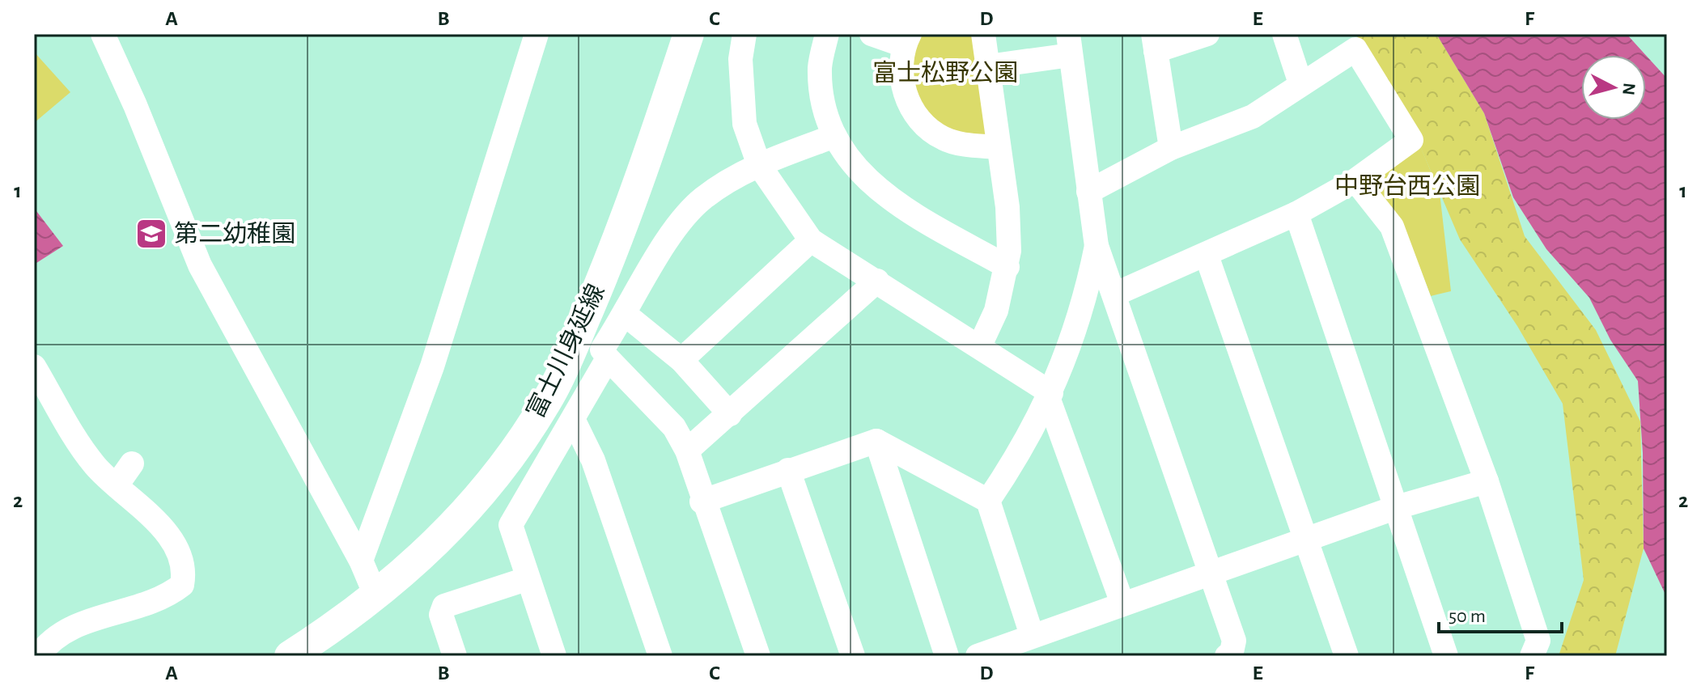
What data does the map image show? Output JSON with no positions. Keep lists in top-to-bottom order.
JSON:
{
  "streets": {
    "main road": ["富士川身延線"]
  },
  "parks": ["富士松野公園", "中野台西公園"],
  "places": {
    "school or university": ["第二幼稚園"]
  },
  "scale_bar": "50 m",
  "north": "right",
  "grid": {
    "columns": [
      "A",
      "B",
      "C",
      "D",
      "E",
      "F"
    ],
    "rows": ["1", "2"]
  }
}
